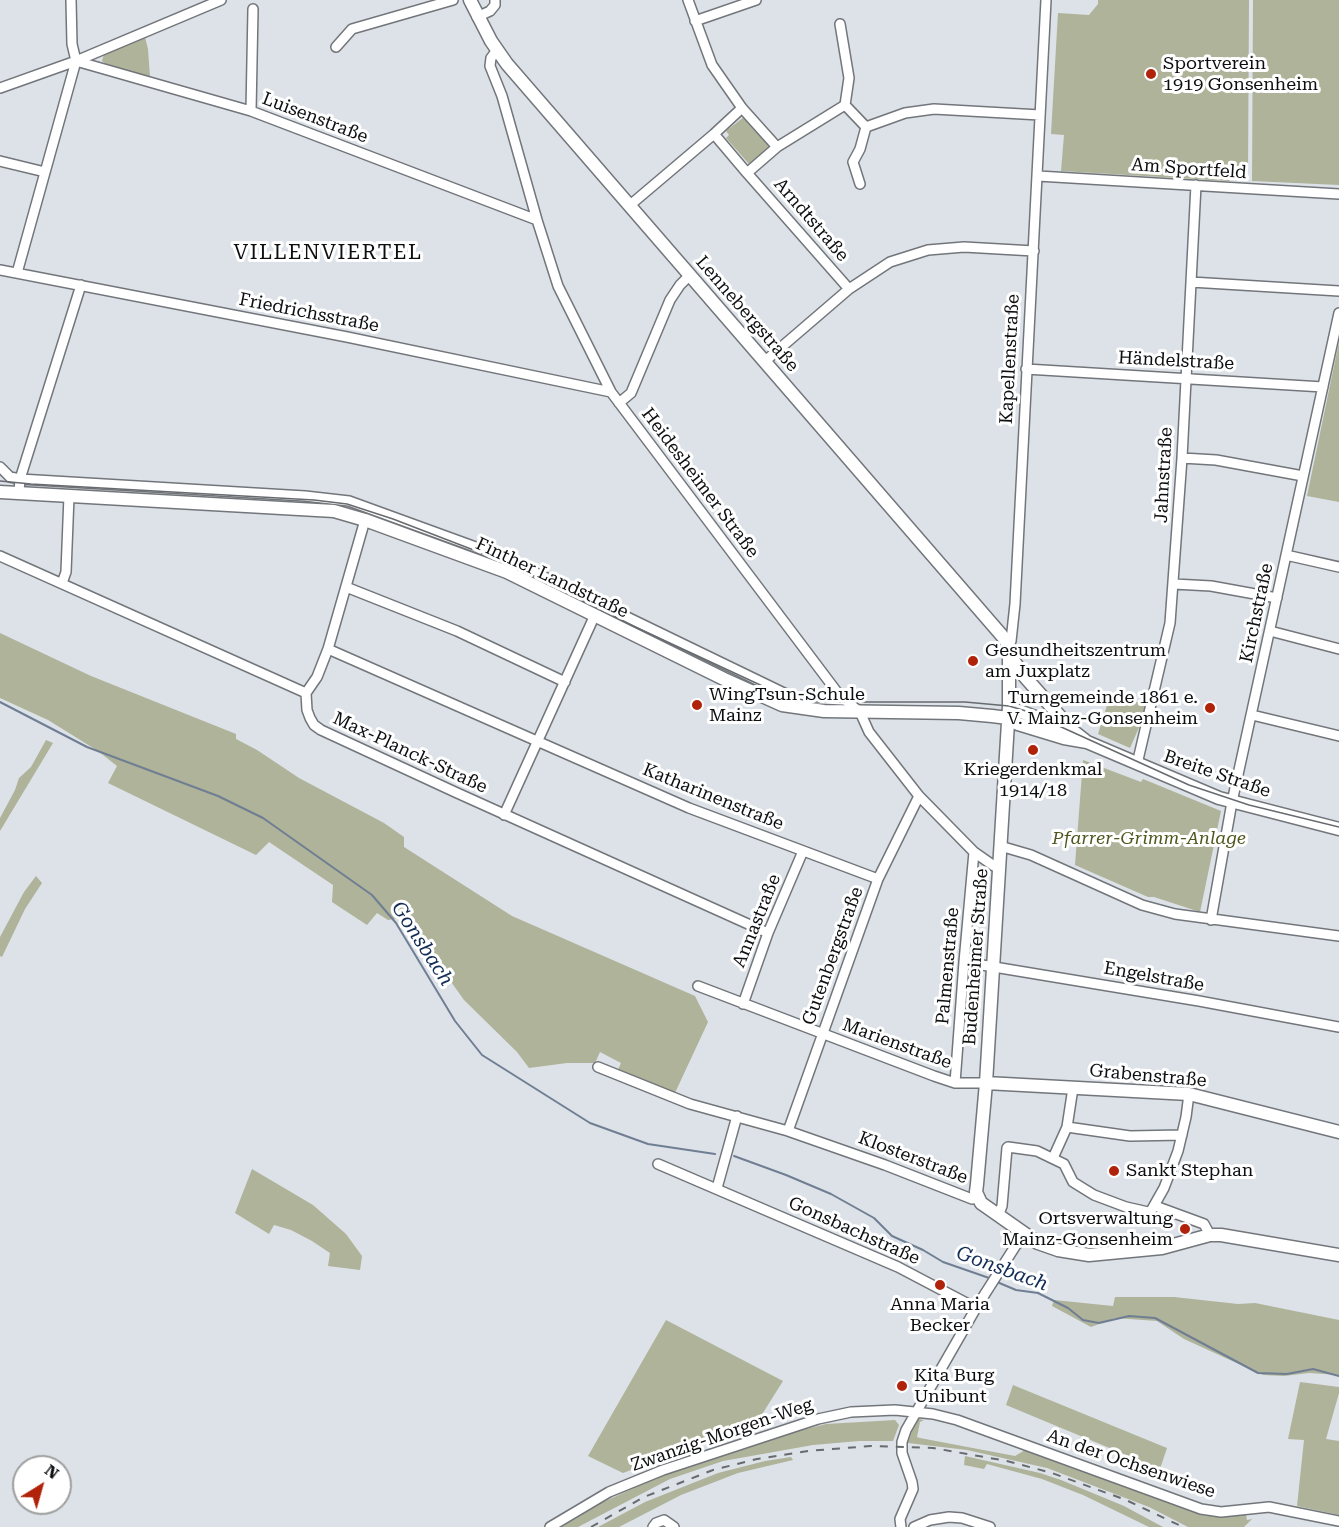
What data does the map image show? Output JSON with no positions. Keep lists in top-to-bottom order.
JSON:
{
  "streets": {
    "main road": [
      "Lennebergstraße",
      "Kapellenstraße",
      "Finther Landstraße",
      "Breite Straße",
      "Budenheimer Straße",
      "Grabenstraße",
      "Klosterstraße"
    ],
    "street": [
      "Luisenstraße",
      "Am Sportfeld",
      "Arndtstraße",
      "Friedrichsstraße",
      "Händelstraße",
      "Jahnstraße",
      "Heidesheimer Straße",
      "Kirchstraße",
      "Max-Planck-Straße",
      "Katharinenstraße",
      "Annastraße",
      "Gutenbergstraße",
      "Palmenstraße",
      "Engelstraße",
      "Marienstraße",
      "Gonsbachstraße",
      "Zwanzig-Morgen-Weg",
      "An der Ochsenwiese"
    ]
  },
  "crossings": [
    ["Luisenstraße", "Heidesheimer Straße"],
    ["Am Sportfeld", "Kapellenstraße"],
    ["Am Sportfeld", "Jahnstraße"],
    ["Friedrichsstraße", "Heidesheimer Straße"],
    ["Lennebergstraße", "Kapellenstraße"],
    ["Lennebergstraße", "Heidesheimer Straße"],
    ["Kapellenstraße", "Händelstraße"],
    ["Kapellenstraße", "Finther Landstraße"],
    ["Kapellenstraße", "Breite Straße"],
    ["Kapellenstraße", "Budenheimer Straße"],
    ["Händelstraße", "Jahnstraße"],
    ["Händelstraße", "Kirchstraße"],
    ["Jahnstraße", "Breite Straße"],
    ["Heidesheimer Straße", "Finther Landstraße"],
    ["Heidesheimer Straße", "Gutenbergstraße"],
    ["Heidesheimer Straße", "Budenheimer Straße"],
    ["Heidesheimer Straße", "Palmenstraße"],
    ["Finther Landstraße", "Breite Straße"],
    ["Finther Landstraße", "Budenheimer Straße"],
    ["Kirchstraße", "Breite Straße"],
    ["Max-Planck-Straße", "Annastraße"],
    ["Breite Straße", "Budenheimer Straße"],
    ["Katharinenstraße", "Annastraße"],
    ["Katharinenstraße", "Gutenbergstraße"],
    ["Annastraße", "Marienstraße"],
    ["Gutenbergstraße", "Marienstraße"],
    ["Gutenbergstraße", "Klosterstraße"],
    ["Budenheimer Straße", "Engelstraße"],
    ["Budenheimer Straße", "Marienstraße"],
    ["Budenheimer Straße", "Grabenstraße"],
    ["Budenheimer Straße", "Klosterstraße"],
    ["Palmenstraße", "Engelstraße"],
    ["Palmenstraße", "Marienstraße"],
    ["Marienstraße", "Grabenstraße"],
    ["Zwanzig-Morgen-Weg", "An der Ochsenwiese"]
  ],
  "districts": ["VILLENVIERTEL"],
  "water": ["Gonsbach"],
  "parks": ["Pfarrer-Grimm-Anlage"],
  "places": [
    "Sportverein 1919 Gonsenheim",
    "Gesundheitszentrum am Juxplatz",
    "WingTsun-Schule Mainz",
    "Turngemeinde 1861 e. V. Mainz-Gonsenheim",
    "Kriegerdenkmal 1914/18",
    "Sankt Stephan",
    "Ortsverwaltung Mainz-Gonsenheim",
    "Anna Maria Becker",
    "Kita Burg Unibunt"
  ],
  "north": "top right"
}
